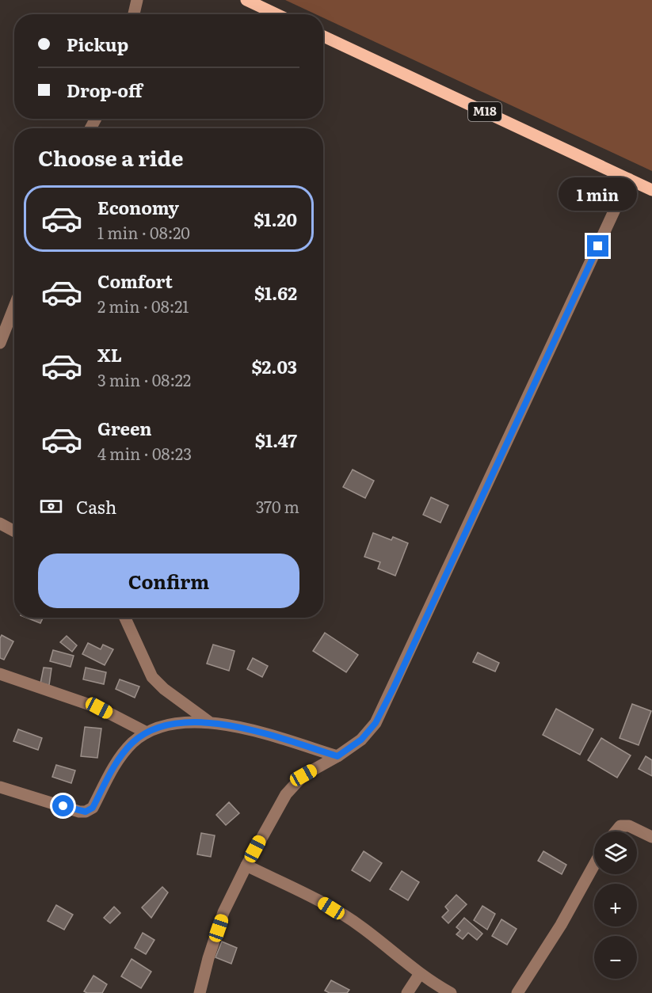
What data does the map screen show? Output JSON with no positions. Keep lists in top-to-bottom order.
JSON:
{
  "streets": {
    "main road": ["M18"]
  },
  "page": {
    "banner": ["Pickup", "Drop-off"],
    "heading": "Choose a ride",
    "bubble": "1 min",
    "list": [
      {
        "name": "Economy",
        "note": "1 min · 08:20",
        "value": "$1.20"
      },
      {
        "name": "Comfort",
        "note": "2 min · 08:21",
        "value": "$1.62"
      },
      {
        "name": "XL",
        "note": "3 min · 08:22",
        "value": "$2.03"
      },
      {
        "name": "Green",
        "note": "4 min · 08:23",
        "value": "$1.47"
      }
    ],
    "pay": ["Cash", "370 m"],
    "buttons": "Confirm",
    "map_buttons": ["+", "−"]
  }
}
